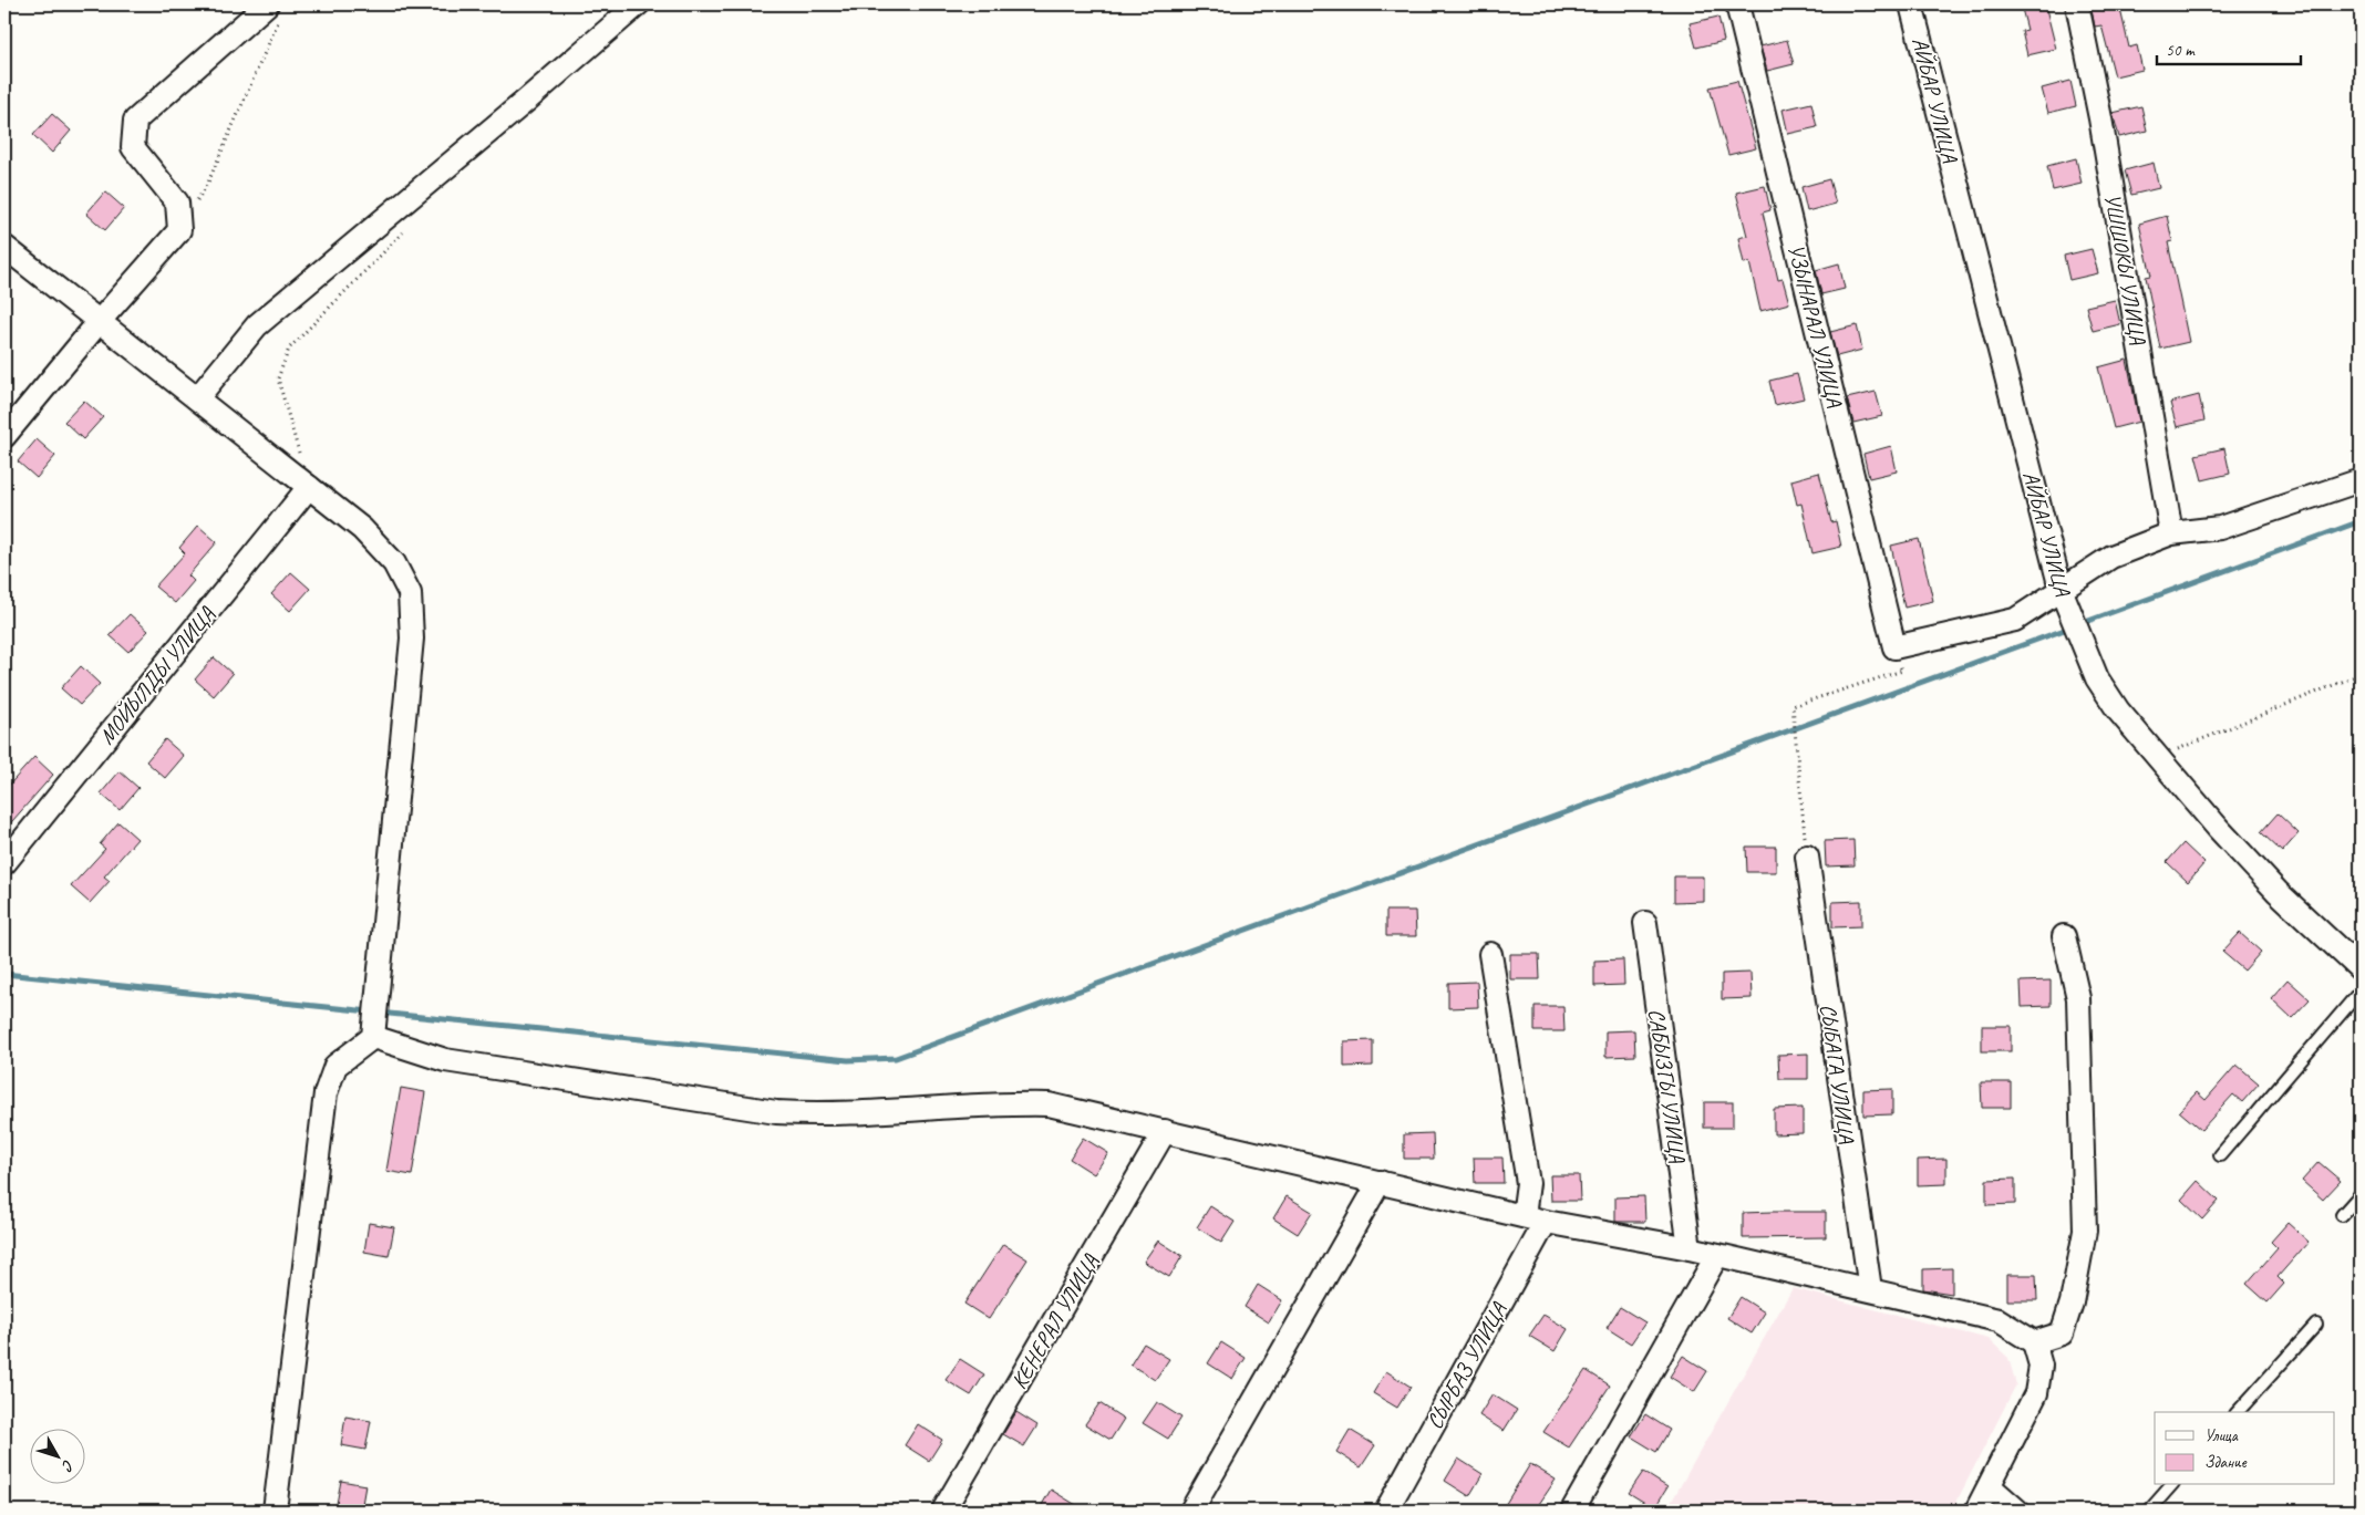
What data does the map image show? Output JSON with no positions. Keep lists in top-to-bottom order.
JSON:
{
  "streets": {
    "street": [
      "АЙБАР УЛИЦА",
      "УШШОКЫ УЛИЦА",
      "УЗЫНАРАЛ УЛИЦА",
      "МОЙЫЛДЫ УЛИЦА",
      "СЫБАГА УЛИЦА",
      "САБЫЗГЫ УЛИЦА",
      "КЕНЕРАЛ УЛИЦА",
      "СЫРБАЗ УЛИЦА"
    ]
  },
  "legend": ["Улица", "Здание"],
  "scale_bar": "50 m",
  "north": "bottom right"
}
